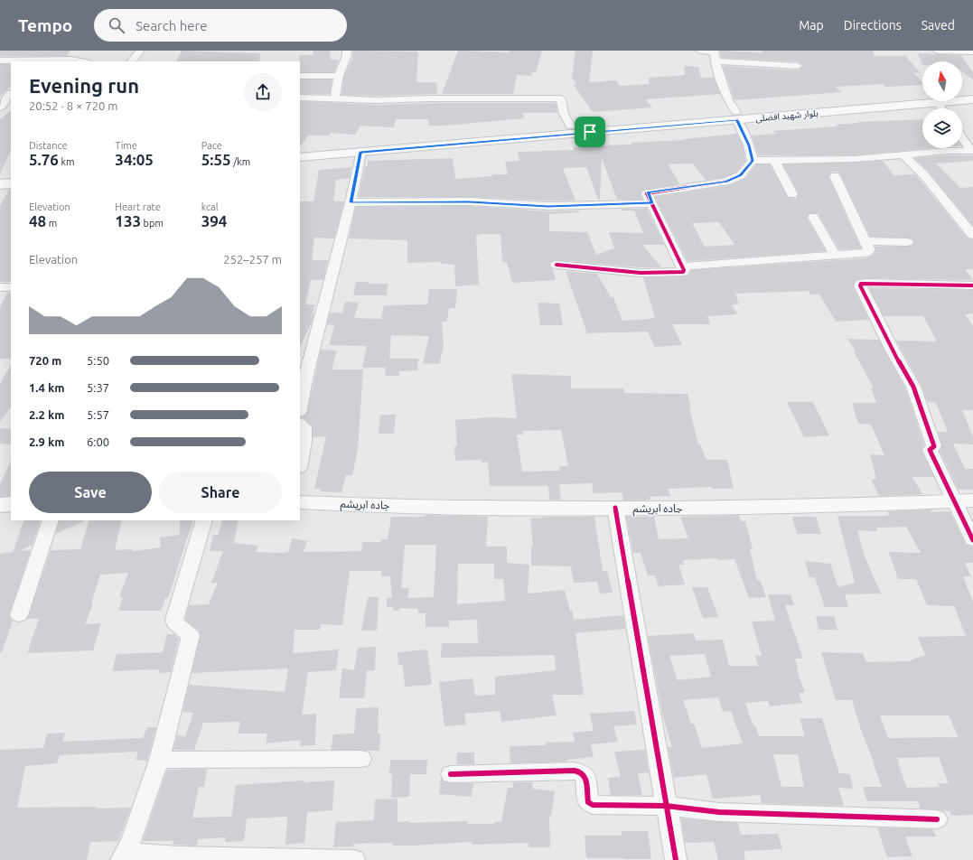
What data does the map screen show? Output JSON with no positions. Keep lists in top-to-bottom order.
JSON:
{
  "streets": {
    "main road": ["بلوار شهید افضلی", "جاده ابریشم"]
  },
  "north": "top",
  "page": {
    "header": "Tempo",
    "search": "Search here",
    "nav": ["Map", "Directions", "Saved"],
    "heading": ["Evening run", "20:52 · 8 × 720 m"],
    "stats": [
      ["Distance", "5.76 km"],
      ["Time", "34:05"],
      ["Pace", "5:55 /km"],
      ["Elevation", "48 m"],
      ["Heart rate", "133 bpm"],
      ["kcal", "394"]
    ],
    "chart": ["Elevation", "252–257 m"],
    "list": [
      {
        "name": "720 m",
        "note": "5:50"
      },
      {
        "name": "1.4 km",
        "note": "5:37"
      },
      {
        "name": "2.2 km",
        "note": "5:57"
      },
      {
        "name": "2.9 km",
        "note": "6:00"
      }
    ],
    "buttons": ["Save", "Share"]
  }
}
